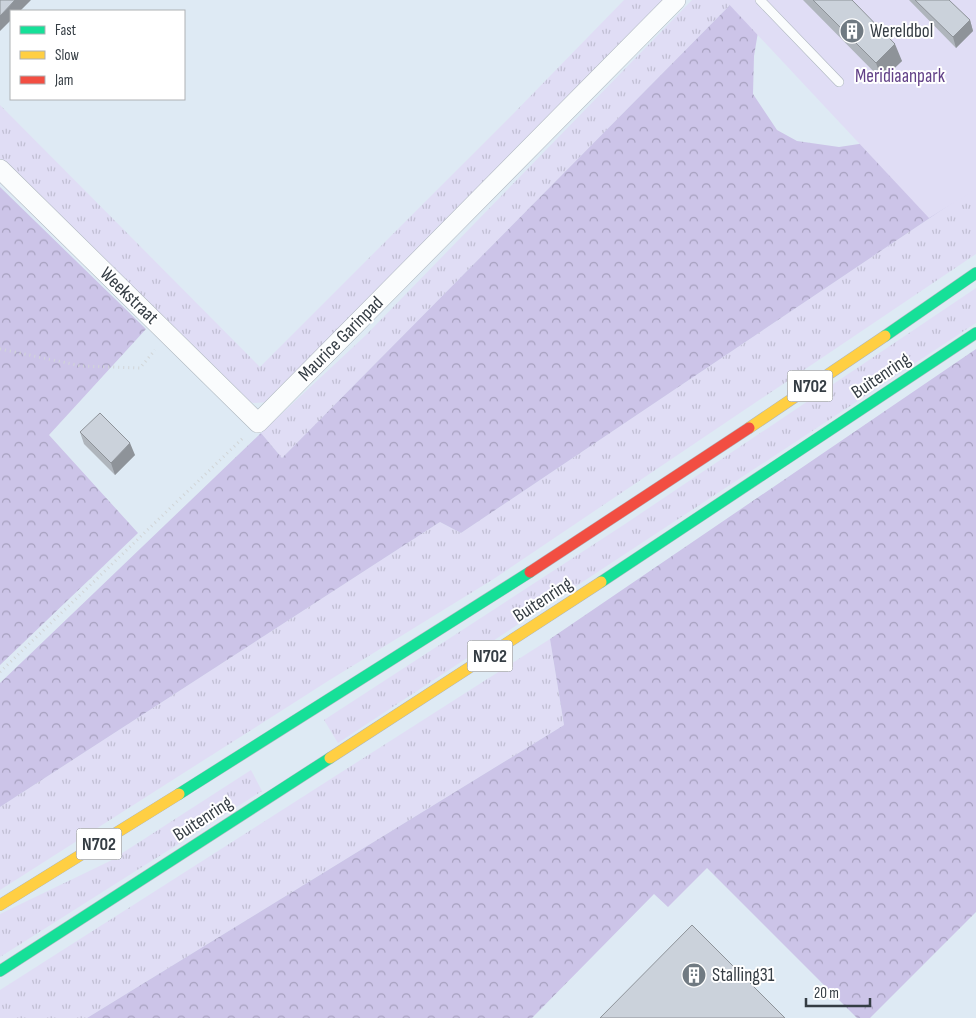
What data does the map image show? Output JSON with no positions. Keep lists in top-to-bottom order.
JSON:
{
  "streets": {
    "highway": ["Buitenring", "N702"],
    "street": ["Weekstraat", "Maurice Garinpad"]
  },
  "crossings": [
    ["Weekstraat", "Maurice Garinpad"]
  ],
  "parks": ["Meridiaanpark"],
  "places": {
    "building": ["Wereldbol", "Stalling31"]
  },
  "legend": ["Fast", "Slow", "Jam"],
  "scale_bar": "20 m"
}
